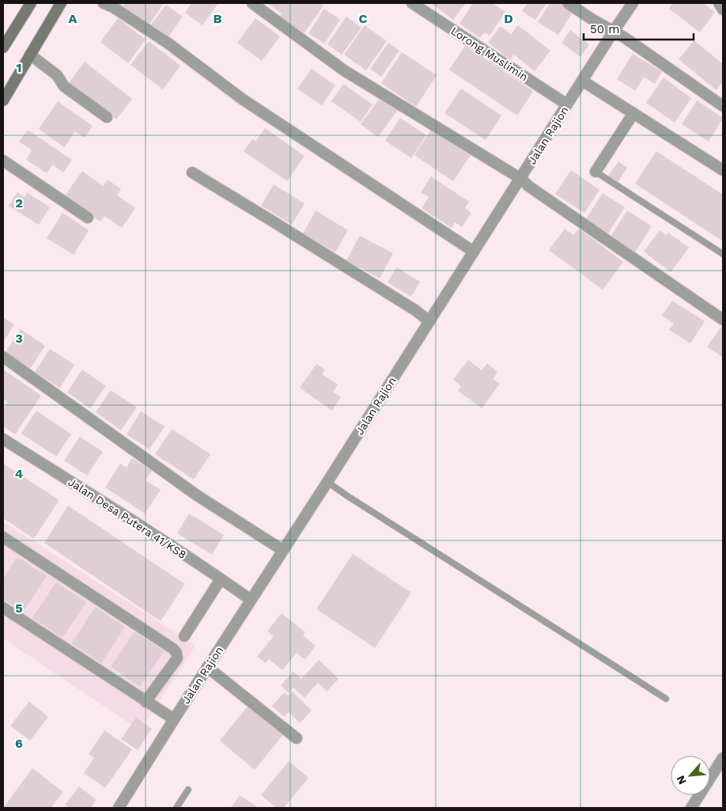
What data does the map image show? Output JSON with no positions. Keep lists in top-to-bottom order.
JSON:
{
  "streets": {
    "street": ["Lorong Muslimin", "Jalan Rajion", "Jalan Desa Putera 41/KS8"]
  },
  "crossings": [
    ["Lorong Muslimin", "Jalan Rajion"],
    ["Jalan Rajion", "Jalan Desa Putera 41/KS8"]
  ],
  "scale_bar": "50 m",
  "north": "bottom left",
  "grid": {
    "columns": [
      "A",
      "B",
      "C",
      "D"
    ],
    "rows": [
      "1",
      "2",
      "3",
      "4",
      "5",
      "6"
    ]
  }
}
